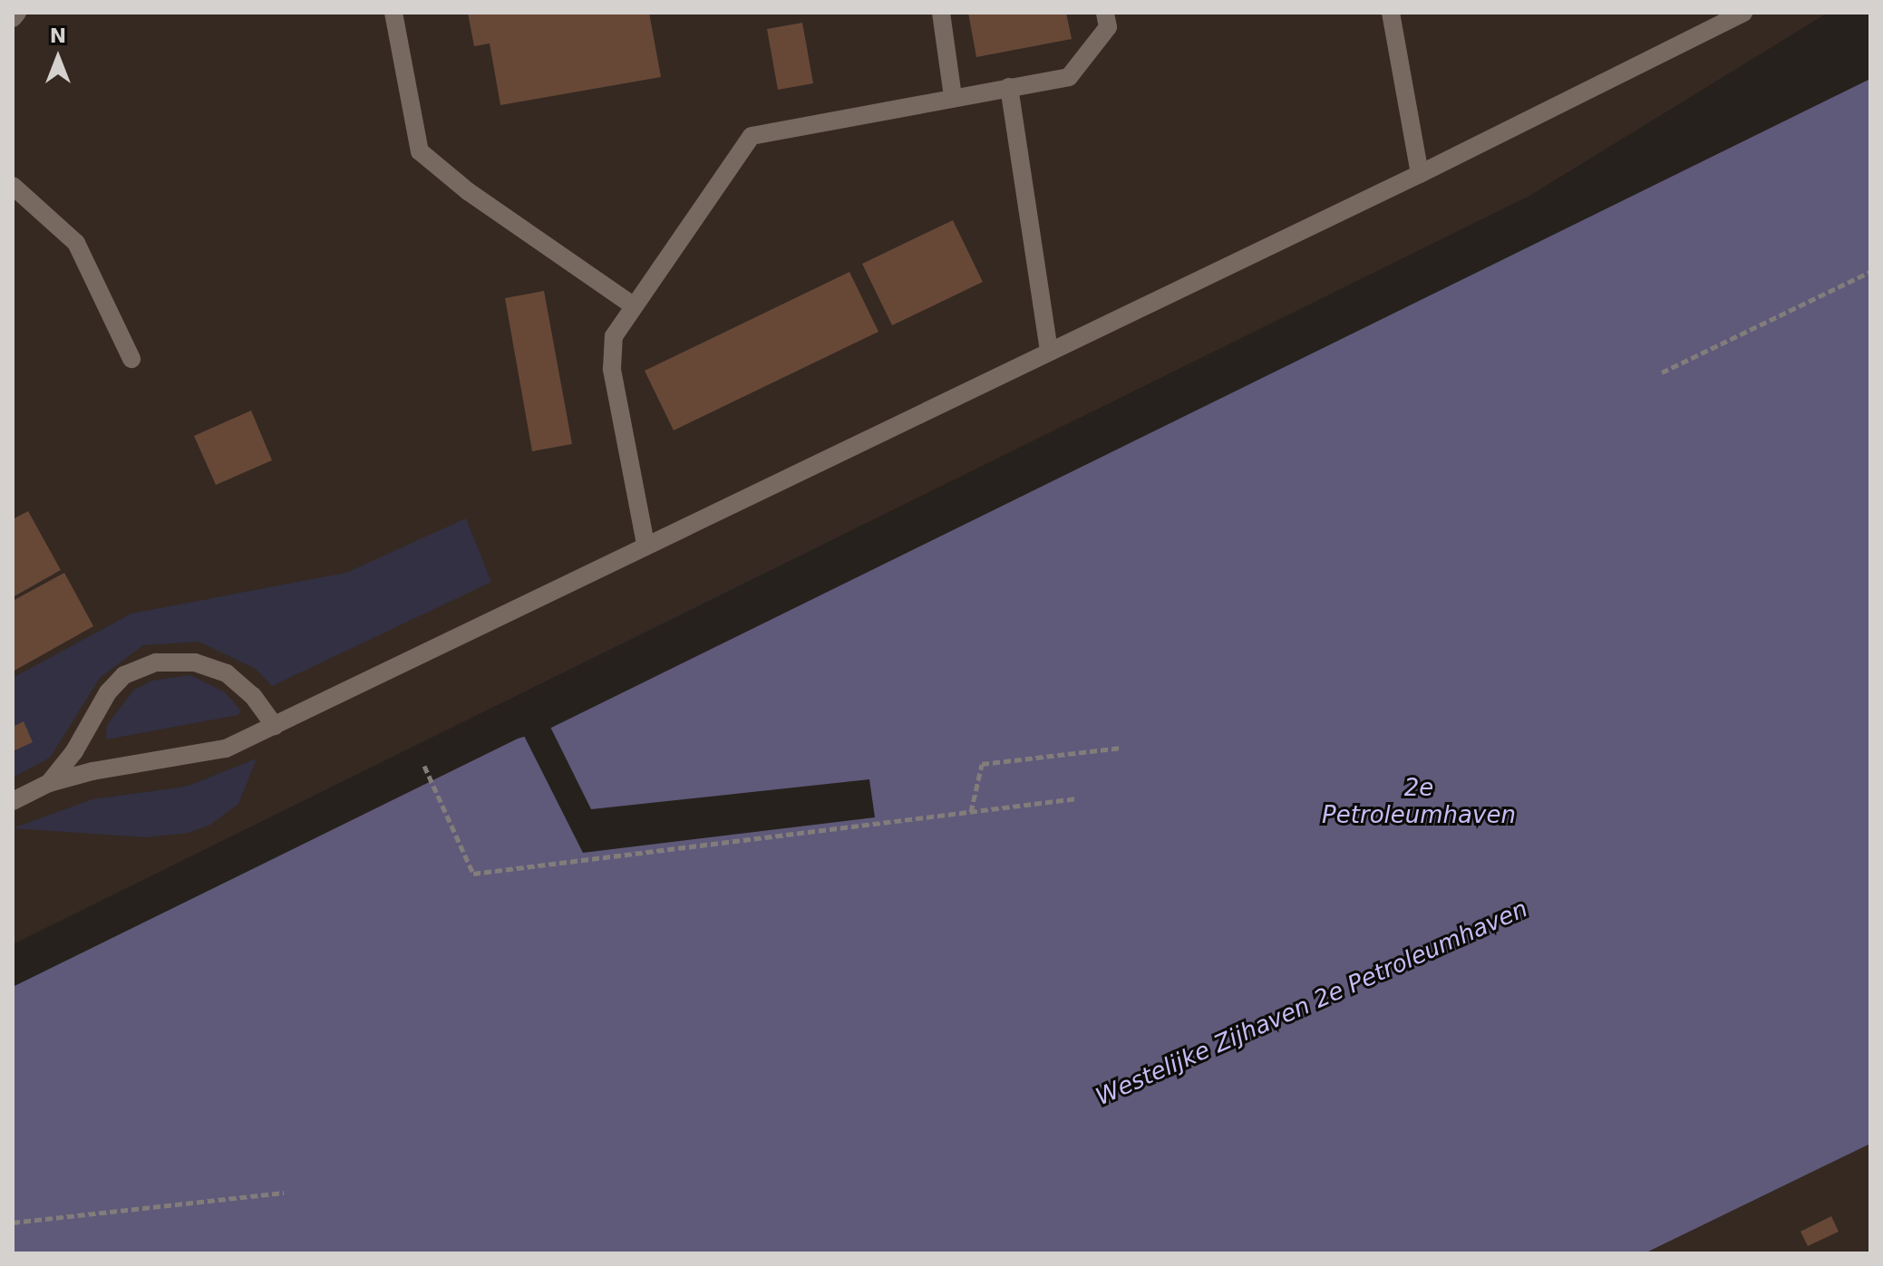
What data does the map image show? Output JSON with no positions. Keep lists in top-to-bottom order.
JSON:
{
  "water": ["2e Petroleumhaven", "Westelijke Zijhaven 2e Petroleumhaven"],
  "north": "top"
}
